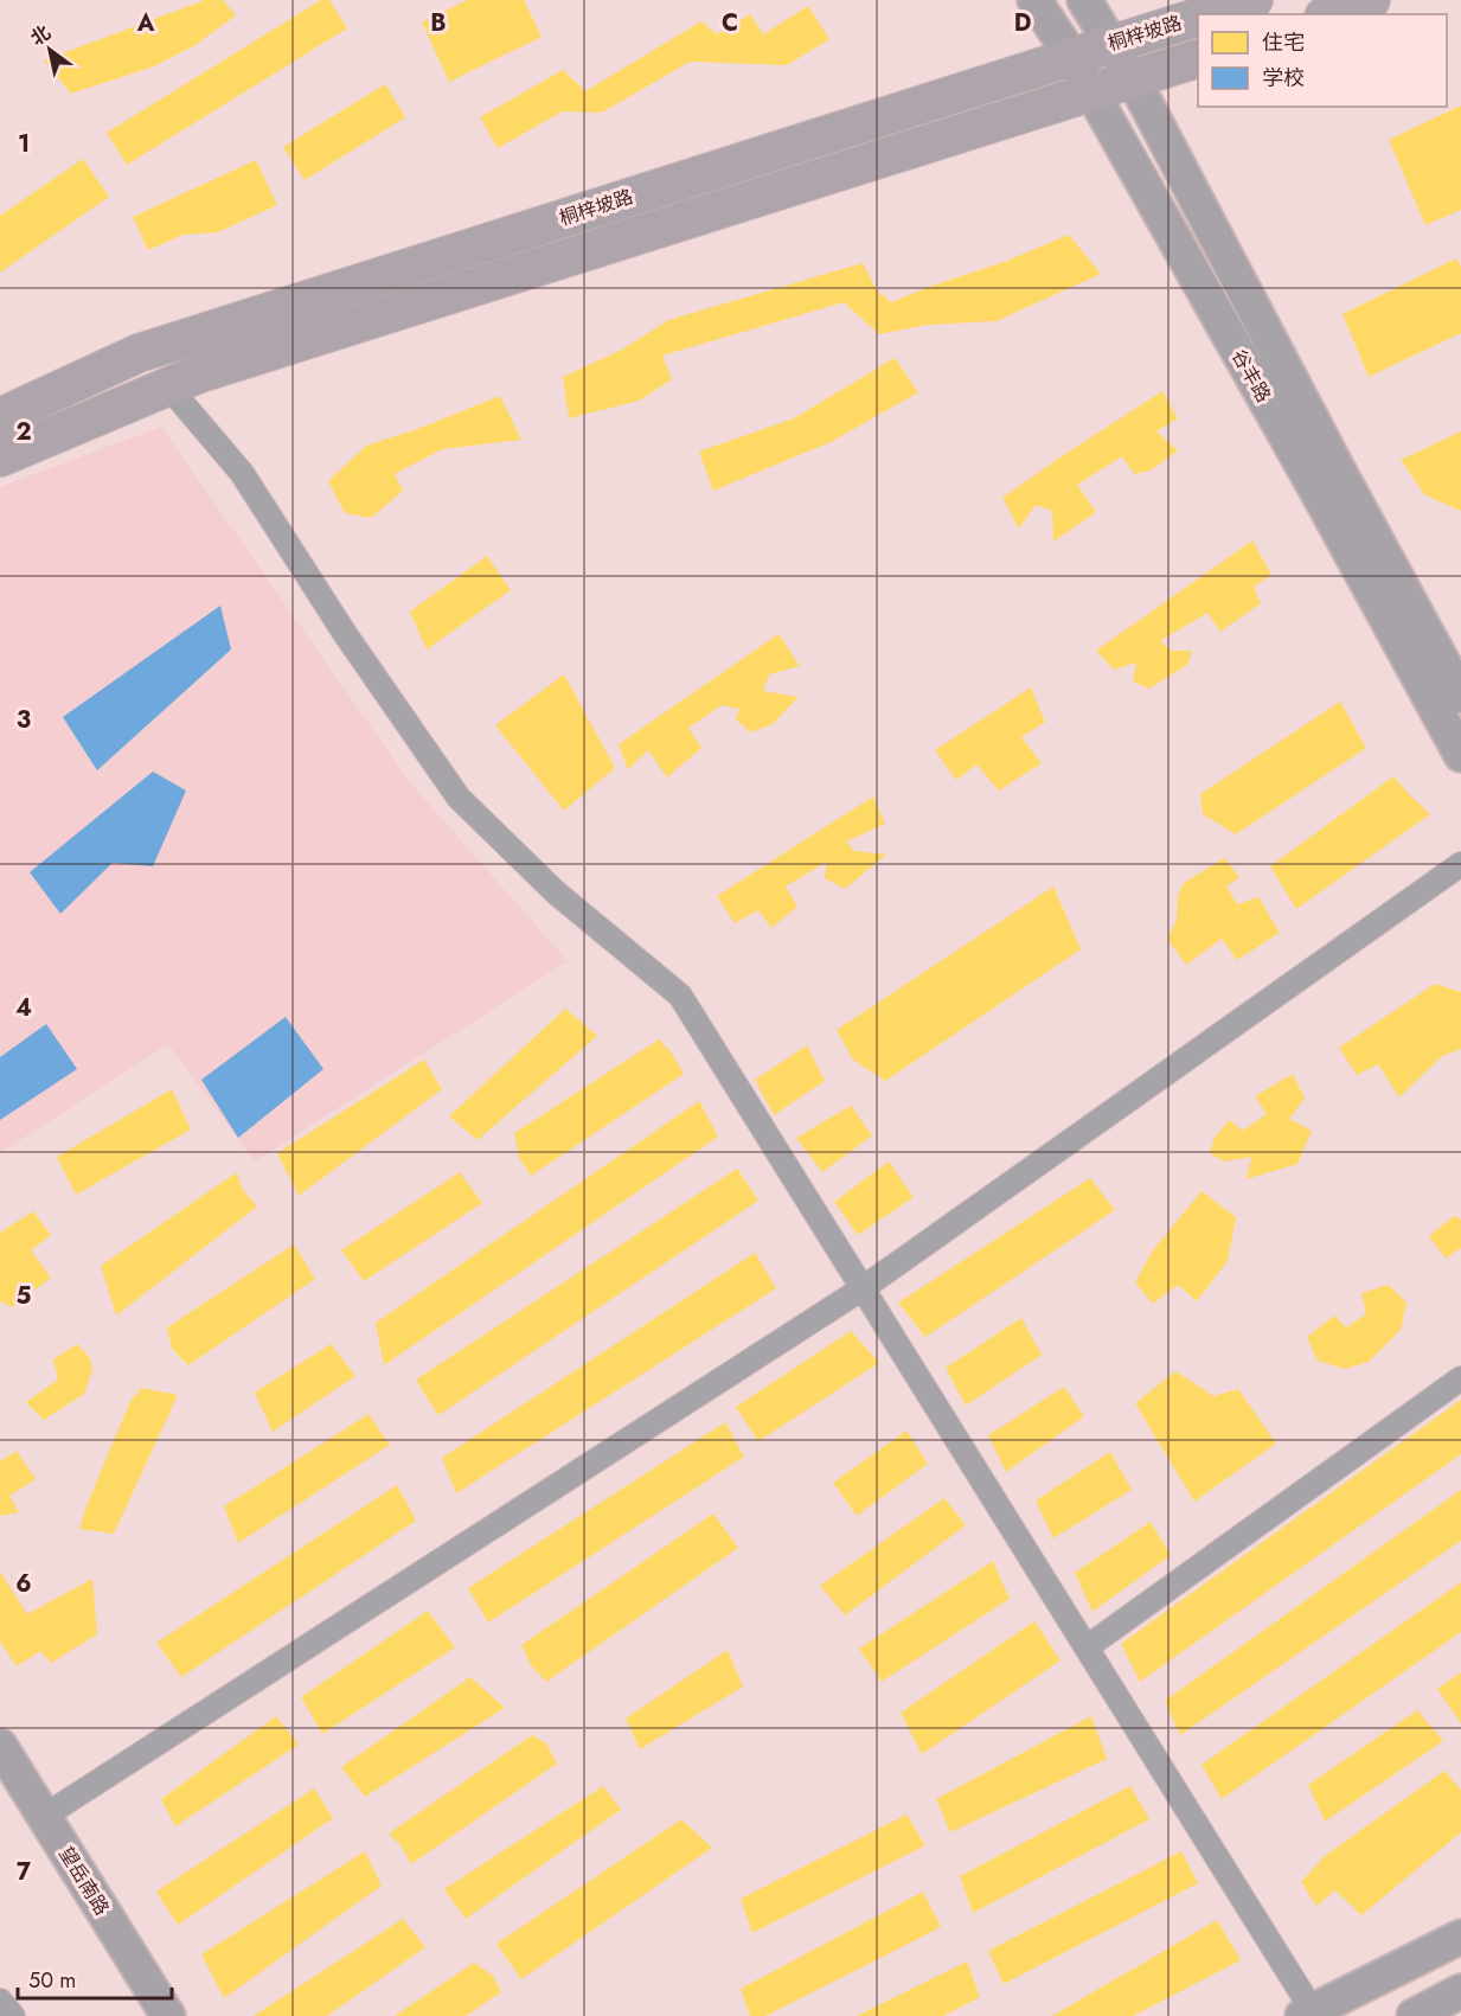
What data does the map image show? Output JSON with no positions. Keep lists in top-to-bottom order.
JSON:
{
  "streets": {
    "main road": ["桐梓坡路"],
    "street": ["谷丰路", "望岳南路"]
  },
  "crossings": [
    ["桐梓坡路", "谷丰路"]
  ],
  "legend": ["住宅", "学校"],
  "scale_bar": "50 m",
  "north": "top left",
  "grid": {
    "columns": [
      "A",
      "B",
      "C",
      "D"
    ],
    "rows": [
      "1",
      "2",
      "3",
      "4",
      "5",
      "6",
      "7"
    ]
  }
}
